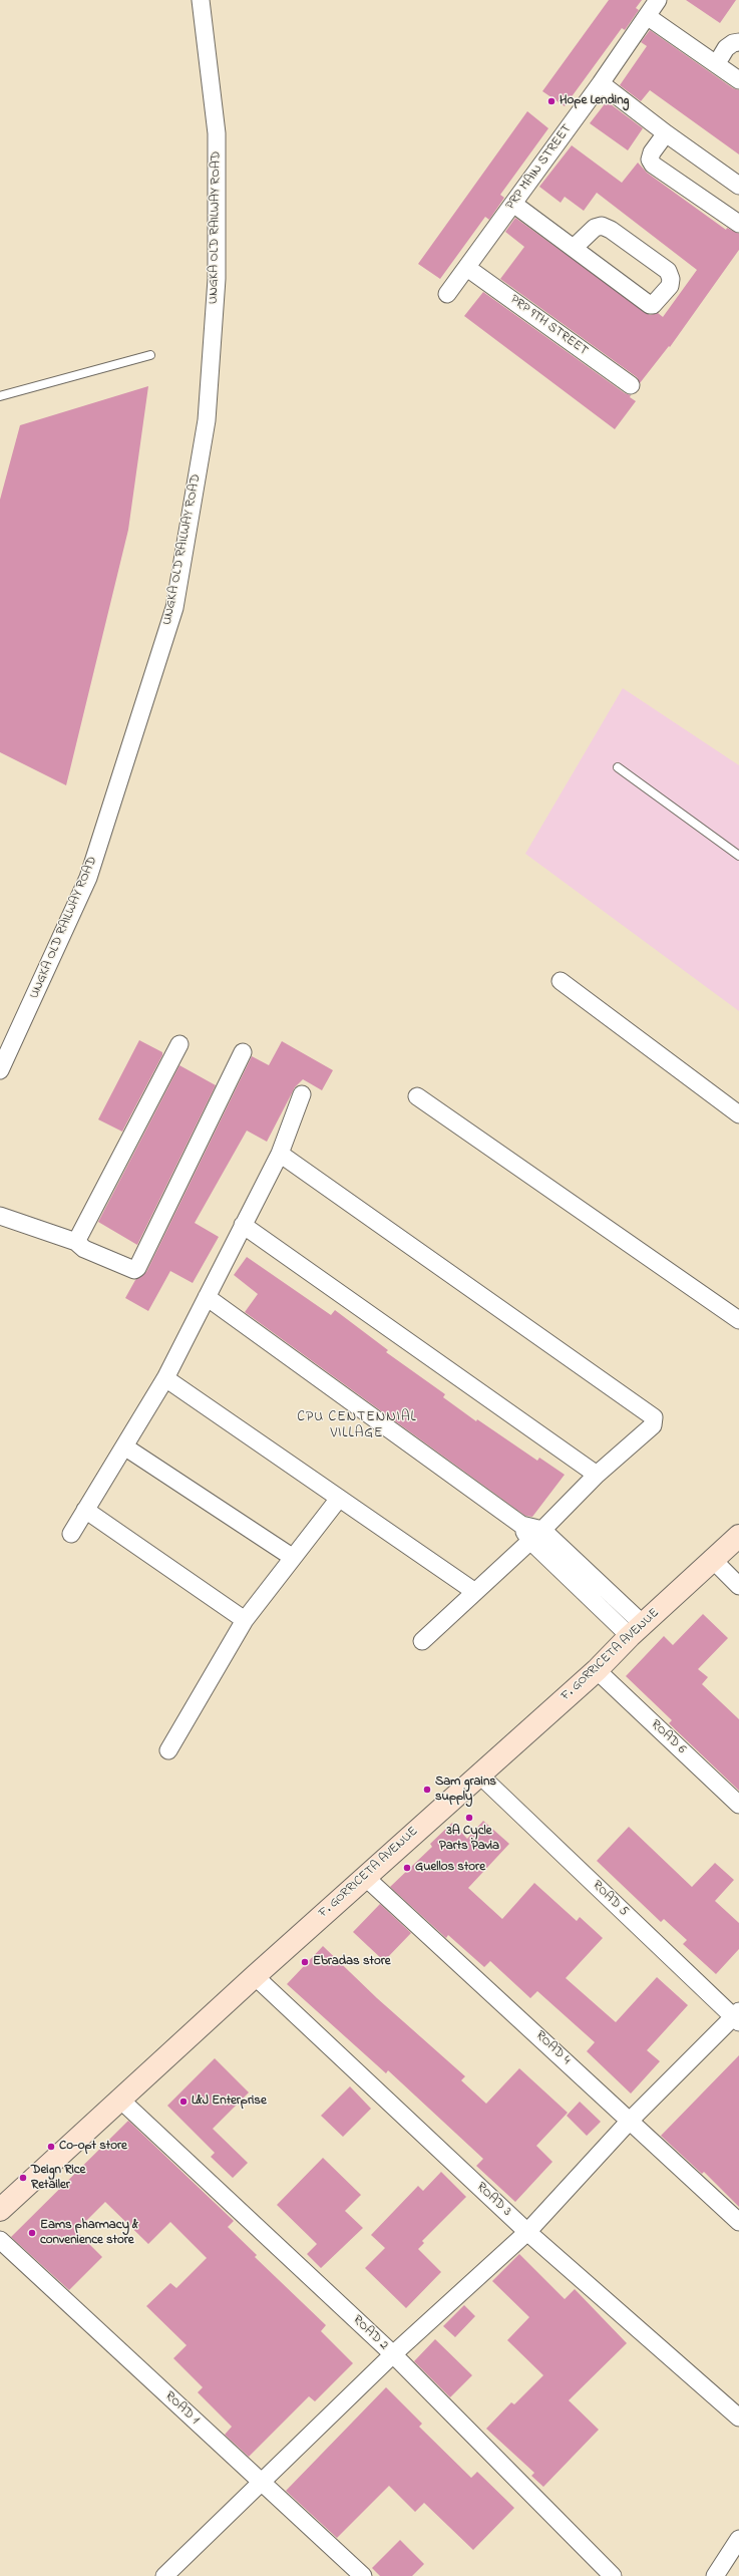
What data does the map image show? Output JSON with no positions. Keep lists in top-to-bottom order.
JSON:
{
  "streets": {
    "main road": ["F. GORRICETA AVENUE"],
    "street": [
      "PRP MAIN STREET",
      "UNGKA OLD RAILWAY ROAD",
      "PRP 9TH STREET",
      "ROAD 6",
      "ROAD 5",
      "ROAD 4",
      "ROAD 3",
      "ROAD 2",
      "ROAD 1"
    ]
  },
  "crossings": [
    ["PRP MAIN STREET", "PRP 9TH STREET"],
    ["F. GORRICETA AVENUE", "ROAD 6"],
    ["F. GORRICETA AVENUE", "ROAD 5"],
    ["F. GORRICETA AVENUE", "ROAD 4"],
    ["F. GORRICETA AVENUE", "ROAD 3"],
    ["F. GORRICETA AVENUE", "ROAD 2"]
  ],
  "districts": ["CPU CENTENNIAL VILLAGE"],
  "places": [
    "Hope Lending",
    "Sam grains supply",
    "3A Cycle Parts Pavia",
    "Guellos store",
    "Ebradas store",
    "L&J Enterprise",
    "Co-opt store",
    "Deign Rice Retailer",
    "Eams pharmacy & convenience store"
  ]
}
